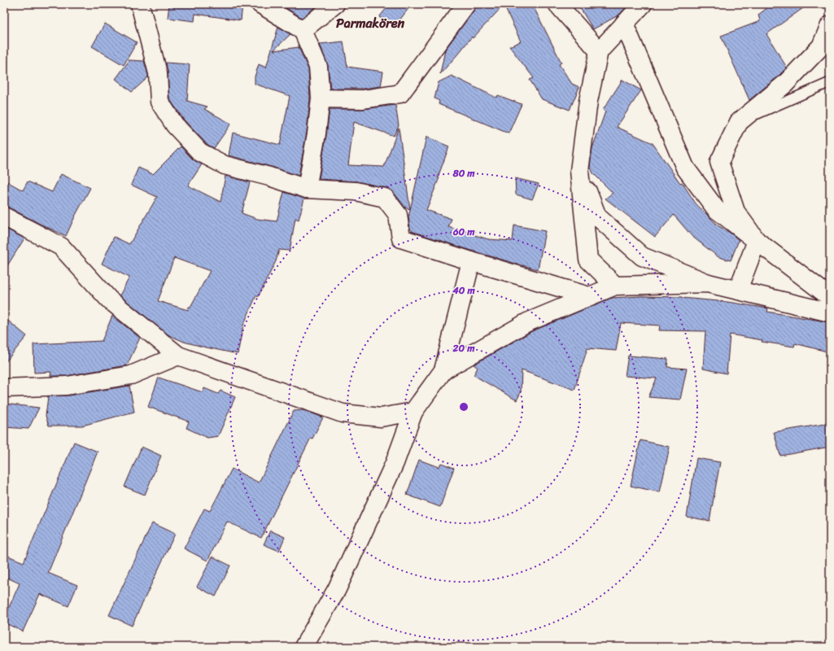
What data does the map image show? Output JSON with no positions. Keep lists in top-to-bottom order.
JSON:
{
  "districts": ["Parmakören"],
  "rings": [
    "80 m",
    "60 m",
    "40 m",
    "20 m"
  ]
}
